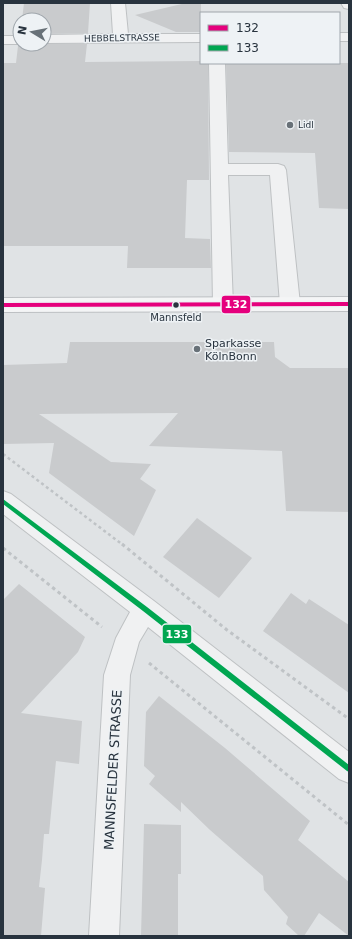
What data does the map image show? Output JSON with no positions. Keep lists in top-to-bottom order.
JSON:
{
  "streets": {
    "street": ["HEBBELSTRASSE", "MANNSFELDER STRASSE"]
  },
  "places": ["Lidl", "Mannsfeld", "Sparkasse KölnBonn"],
  "lines": ["transit line 132", "transit line 133"],
  "legend": ["132", "133"],
  "north": "left"
}
